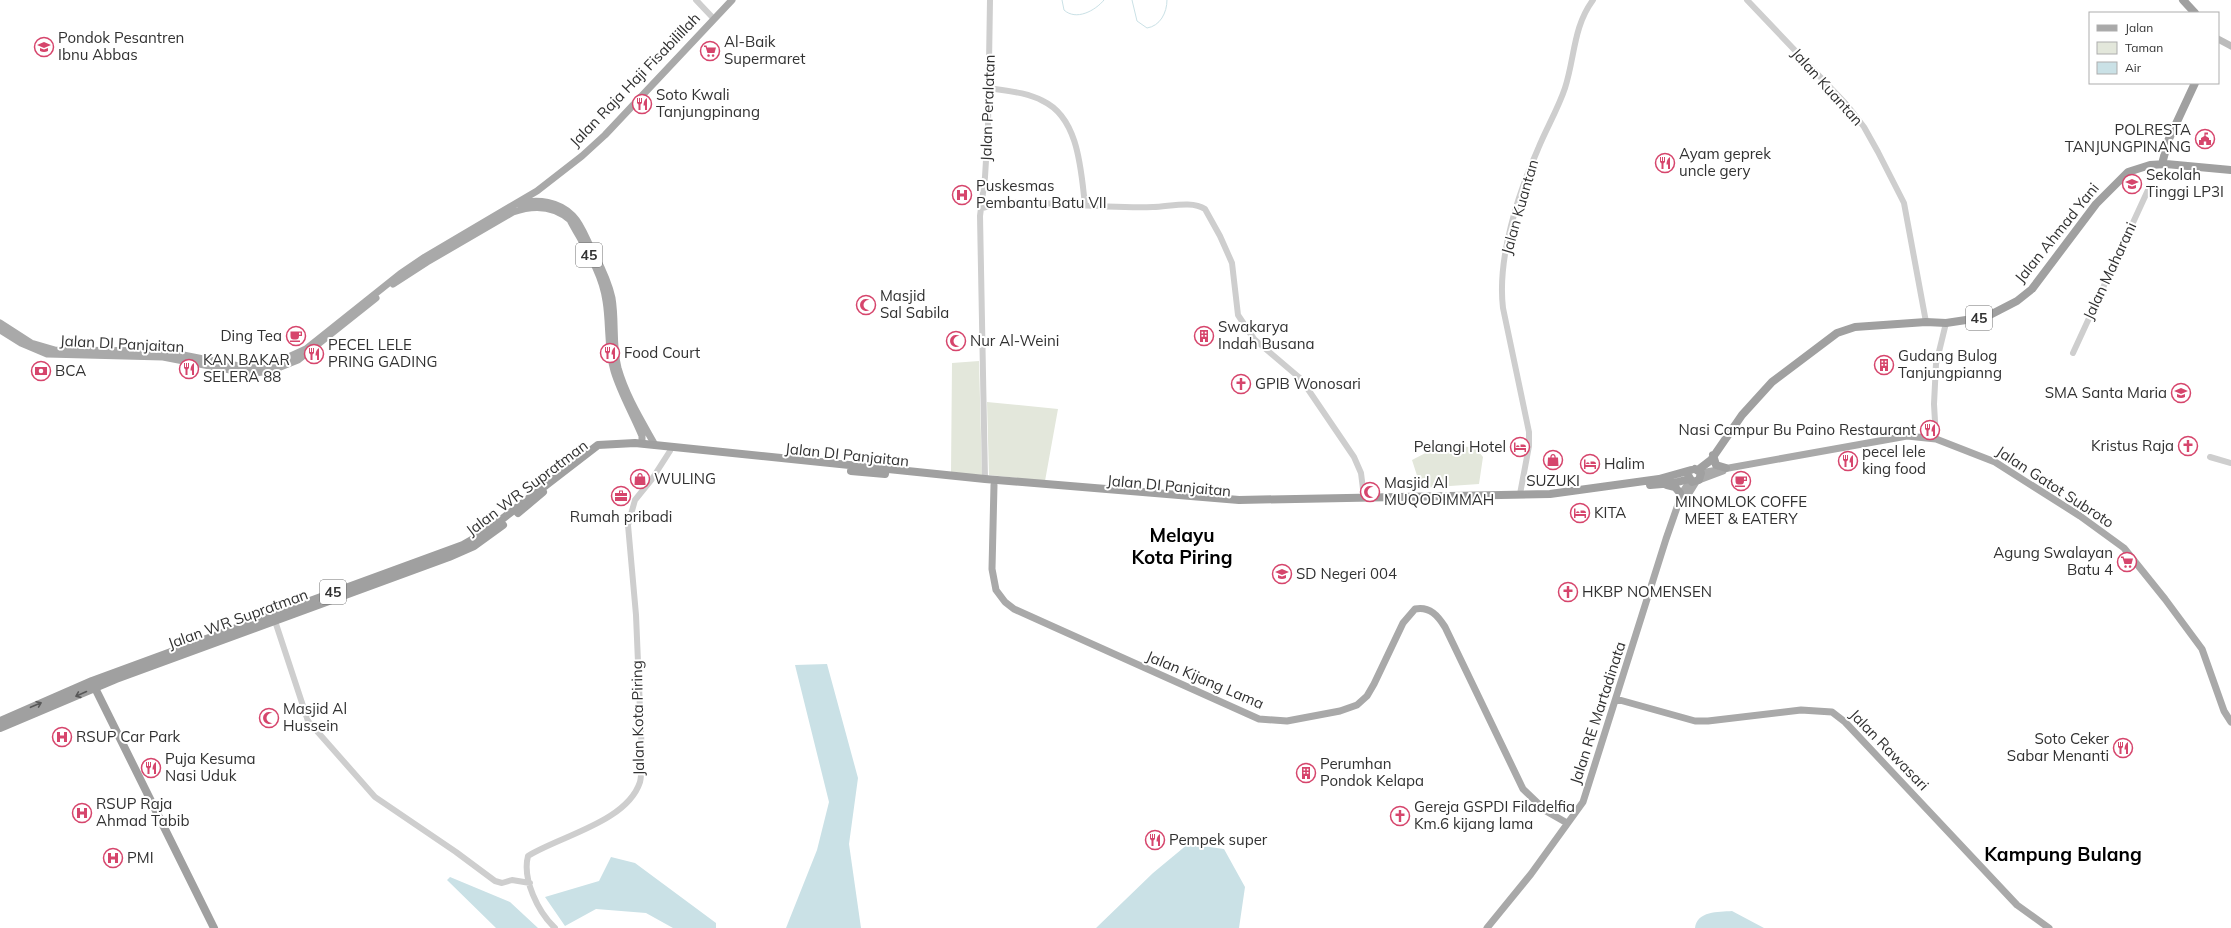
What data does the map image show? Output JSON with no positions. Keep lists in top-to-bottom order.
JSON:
{
  "streets": {
    "highway": [
      "Jalan Ahmad Yani",
      "45",
      "Jalan DI Panjaitan",
      "Jalan WR Supratman"
    ],
    "main road": [
      "Jalan Raja Haji Fisabilillah",
      "Jalan Gatot Subroto",
      "Jalan Kijang Lama",
      "Jalan RE Martadinata",
      "Jalan Rawasari"
    ],
    "street": [
      "Jalan Kuantan",
      "Jalan Peralatan",
      "Jalan Maharani",
      "Jalan Kota Piring"
    ]
  },
  "crossings": [
    ["Jalan Raja Haji Fisabilillah", "45"],
    ["Jalan Kuantan", "Jalan Ahmad Yani"],
    ["Jalan Kuantan", "Jalan DI Panjaitan"],
    ["Jalan Peralatan", "Jalan DI Panjaitan"],
    ["45", "Jalan DI Panjaitan"],
    ["45", "Jalan WR Supratman"],
    ["Jalan DI Panjaitan", "Jalan WR Supratman"],
    ["Jalan DI Panjaitan", "Jalan Kijang Lama"],
    ["Jalan DI Panjaitan", "Jalan RE Martadinata"],
    ["Jalan DI Panjaitan", "Jalan Kota Piring"],
    ["Jalan Kijang Lama", "Jalan RE Martadinata"],
    ["Jalan RE Martadinata", "Jalan Rawasari"]
  ],
  "districts": ["Melayu Kota Piring", "Kampung Bulang"],
  "places": {
    "school or university": [
      "Pondok Pesantren Ibnu Abbas",
      "Sekolah Tinggi LP3I",
      "SMA Santa Maria",
      "SD Negeri 004"
    ],
    "supermarket": ["Al-Baik Supermaret", "Agung Swalayan Batu 4"],
    "restaurant": [
      "Soto Kwali Tanjungpinang",
      "Ayam geprek uncle gery",
      "Food Court",
      "PECEL LELE PRING GADING",
      "KAN BAKAR SELERA 88",
      "Nasi Campur Bu Paino Restaurant",
      "pecel lele king food",
      "Soto Ceker Sabar Menanti",
      "Puja Kesuma Nasi Uduk",
      "Pempek super"
    ],
    "public building": ["POLRESTA TANJUNGPINANG"],
    "hospital": [
      "Puskesmas Pembantu Batu VII",
      "RSUP Car Park",
      "RSUP Raja Ahmad Tabib",
      "PMI"
    ],
    "mosque": [
      "Masjid Sal Sabila",
      "Nur Al-Weini",
      "Masjid Al MUQODIMMAH",
      "Masjid Al Hussein"
    ],
    "cafe": ["Ding Tea", "MINOMLOK COFFE MEET & EATERY"],
    "building": ["Swakarya Indah Busana", "Gudang Bulog Tanjungpianng", "Perumhan Pondok Kelapa"],
    "bank": ["BCA"],
    "church": [
      "GPIB Wonosari",
      "Kristus Raja",
      "HKBP NOMENSEN",
      "Gereja GSPDI Filadelfia Km.6 kijang lama"
    ],
    "hotel": ["Pelangi Hotel", "Halim", "KITA"],
    "shop": ["SUZUKI", "WULING"],
    "office": ["Rumah pribadi"]
  },
  "legend": ["Jalan", "Taman", "Air"]
}
